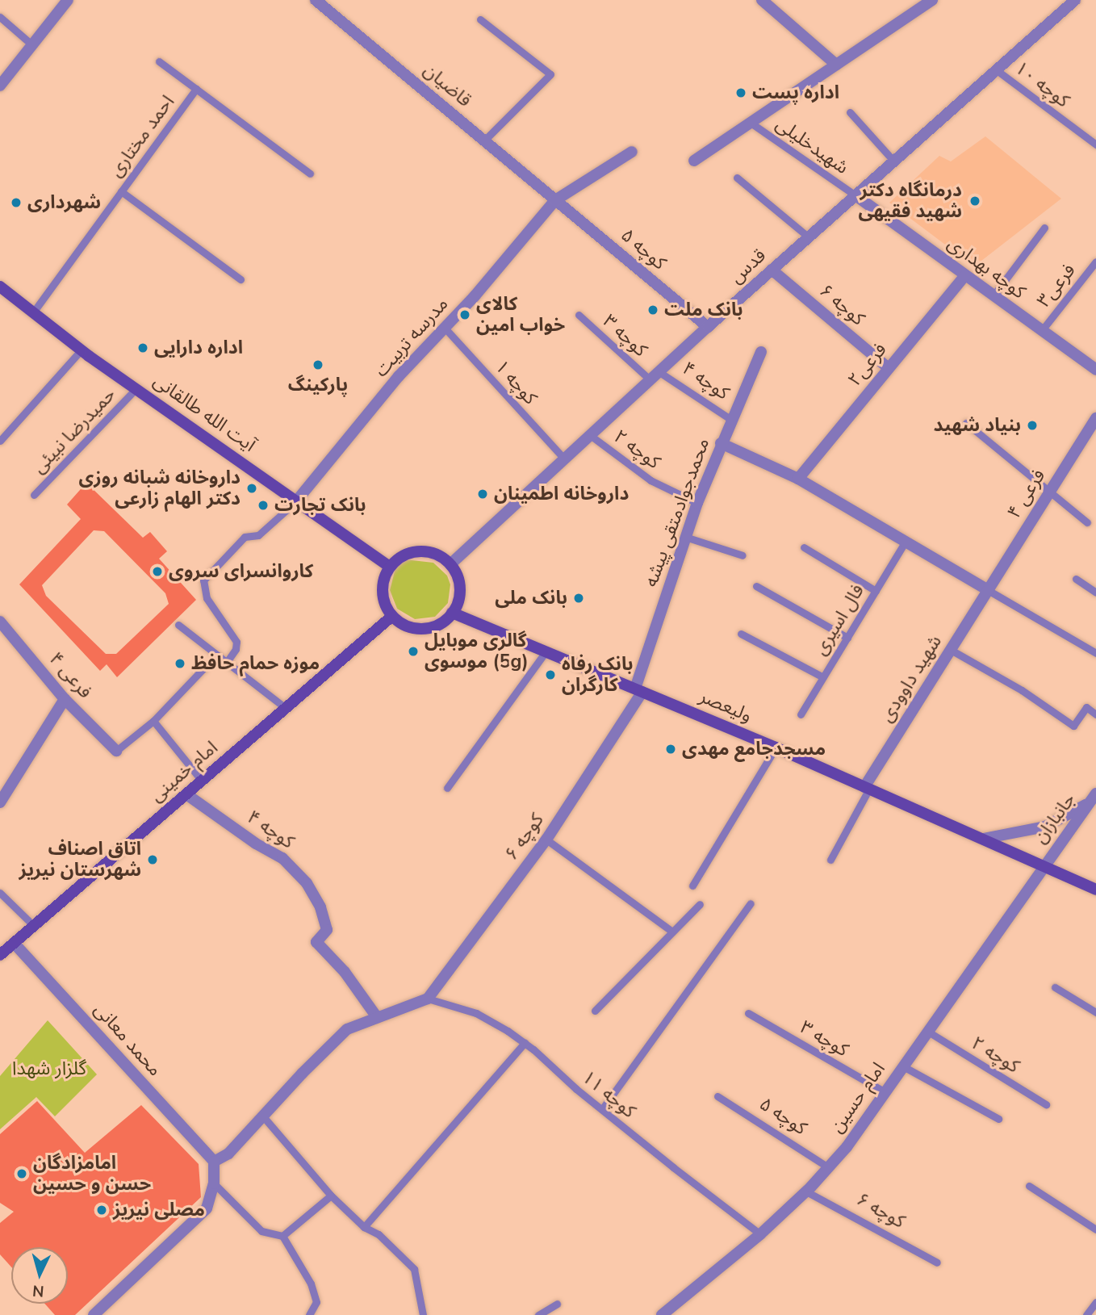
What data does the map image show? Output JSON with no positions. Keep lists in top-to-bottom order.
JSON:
{
  "streets": {
    "main road": ["آیت الله طالقانی", "ولیعصر", "امام خمینی"],
    "street": [
      "قاضیان",
      "کوچه ۵",
      "قدس",
      "کوچه بهداری",
      "کوچه ۶",
      "مدرسه تربیت",
      "فرعی۲",
      "کوچه ۴",
      "فرعی ۴",
      "محمدجوادمتقی پیشه",
      "شهید داوودی",
      "جانبازان",
      "۶ کوچه",
      "محمد معانی",
      "امام حسین"
    ],
    "lane": [
      "کوچه ۱۰",
      "احمد مختاری",
      "شهیدخلیلی",
      "فرعی۳",
      "کوچه ۳",
      "کوچه ۱",
      "حمیدرضا نبیئی",
      "کوچه ۲",
      "فال اسیری",
      "کوچه ۱۱"
    ]
  },
  "crossings": [
    ["کوچه ۱۰", "قدس"],
    ["قاضیان", "کوچه ۵"],
    ["قاضیان", "مدرسه تربیت"],
    ["احمد مختاری", "آیت الله طالقانی"],
    ["شهیدخلیلی", "قدس"],
    ["شهیدخلیلی", "کوچه بهداری"],
    ["کوچه ۵", "قدس"],
    ["کوچه ۵", "مدرسه تربیت"],
    ["کوچه ۵", "امام حسین"],
    ["قدس", "کوچه بهداری"],
    ["قدس", "کوچه ۶"],
    ["قدس", "کوچه ۳"],
    ["قدس", "کوچه ۴"],
    ["قدس", "کوچه ۱"],
    ["قدس", "آیت الله طالقانی"],
    ["قدس", "کوچه ۲"],
    ["قدس", "ولیعصر"],
    ["قدس", "امام خمینی"],
    ["کوچه بهداری", "فرعی۳"],
    ["کوچه بهداری", "فرعی۲"],
    ["کوچه ۶", "فرعی۲"],
    ["کوچه ۶", "امام حسین"],
    ["کوچه ۳", "کوچه ۴"],
    ["کوچه ۳", "امام حسین"],
    ["مدرسه تربیت", "کوچه ۱"],
    ["مدرسه تربیت", "آیت الله طالقانی"],
    ["کوچه ۴", "محمدجوادمتقی پیشه"],
    ["کوچه ۴", "امام خمینی"],
    ["آیت الله طالقانی", "حمیدرضا نبیئی"],
    ["آیت الله طالقانی", "ولیعصر"],
    ["آیت الله طالقانی", "امام خمینی"],
    ["کوچه ۲", "محمدجوادمتقی پیشه"],
    ["کوچه ۲", "امام حسین"],
    ["فرعی ۴", "شهید داوودی"],
    ["محمدجوادمتقی پیشه", "ولیعصر"],
    ["محمدجوادمتقی پیشه", "۶ کوچه"],
    ["شهید داوودی", "ولیعصر"],
    ["ولیعصر", "امام خمینی"],
    ["ولیعصر", "جانبازان"],
    ["ولیعصر", "۶ کوچه"],
    ["ولیعصر", "امام حسین"],
    ["امام خمینی", "محمد معانی"],
    ["جانبازان", "امام حسین"],
    ["۶ کوچه", "کوچه ۱۱"],
    ["کوچه ۱۱", "امام حسین"]
  ],
  "parks": ["گلزار شهدا"],
  "places": [
    "اداره پست",
    "درمانگاه دکتر شهید فقیهی",
    "شهرداری",
    "بانک ملت",
    "کالای خواب امین",
    "اداره دارایی",
    "پارکینگ",
    "بنیاد شهید",
    "داروخانه شبانه روزی دکتر الهام زارعی",
    "داروخانه اطمینان",
    "بانک تجارت",
    "کاروانسرای سروی",
    "بانک ملی",
    "گالری موبایل موسوی (5g)",
    "موزه حمام حافظ",
    "بانک رفاه کارگران",
    "مسجدجامع مهدی",
    "اتاق اصناف شهرستان نیریز",
    "امامزادگان حسن و حسین",
    "مصلی نیریز"
  ],
  "north": "bottom"
}
